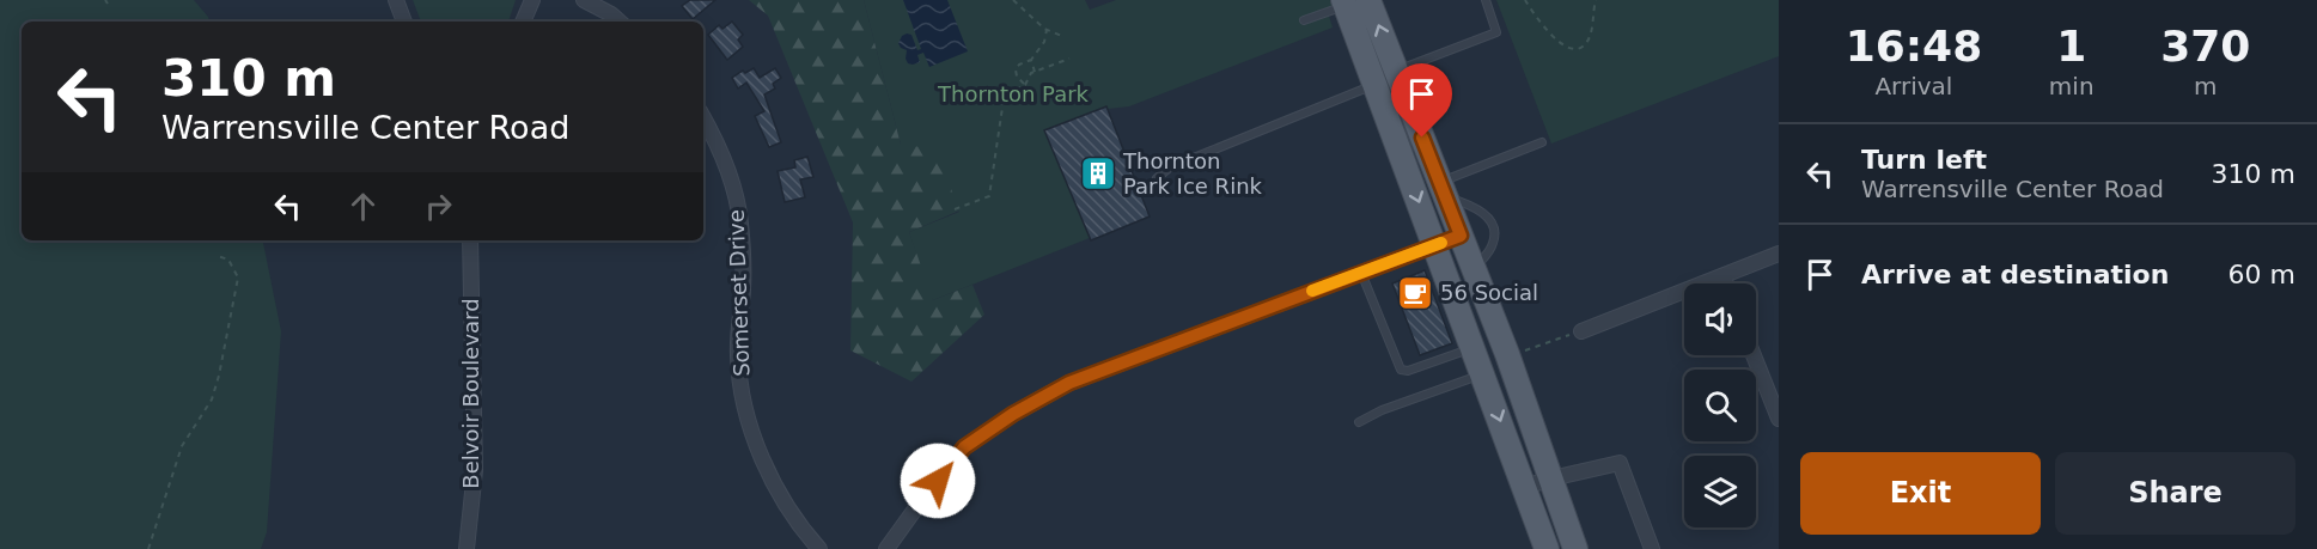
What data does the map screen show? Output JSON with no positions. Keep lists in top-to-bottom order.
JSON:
{
  "streets": {
    "street": ["Somerset Drive", "Belvoir Boulevard"]
  },
  "parks": ["Thornton Park"],
  "places": {
    "building": ["Thornton Park Ice Rink"],
    "cafe": ["56 Social"]
  },
  "page": {
    "eta": [
      "16:48",
      "Arrival",
      "1",
      "min",
      "370",
      "m"
    ],
    "turn": ["310 m", "Warrensville Center Road"],
    "list": [
      {
        "name": "Turn left",
        "note": "Warrensville Center Road",
        "value": "310 m"
      },
      {
        "name": "Arrive at destination",
        "value": "60 m"
      }
    ],
    "buttons": ["Exit", "Share"]
  }
}
